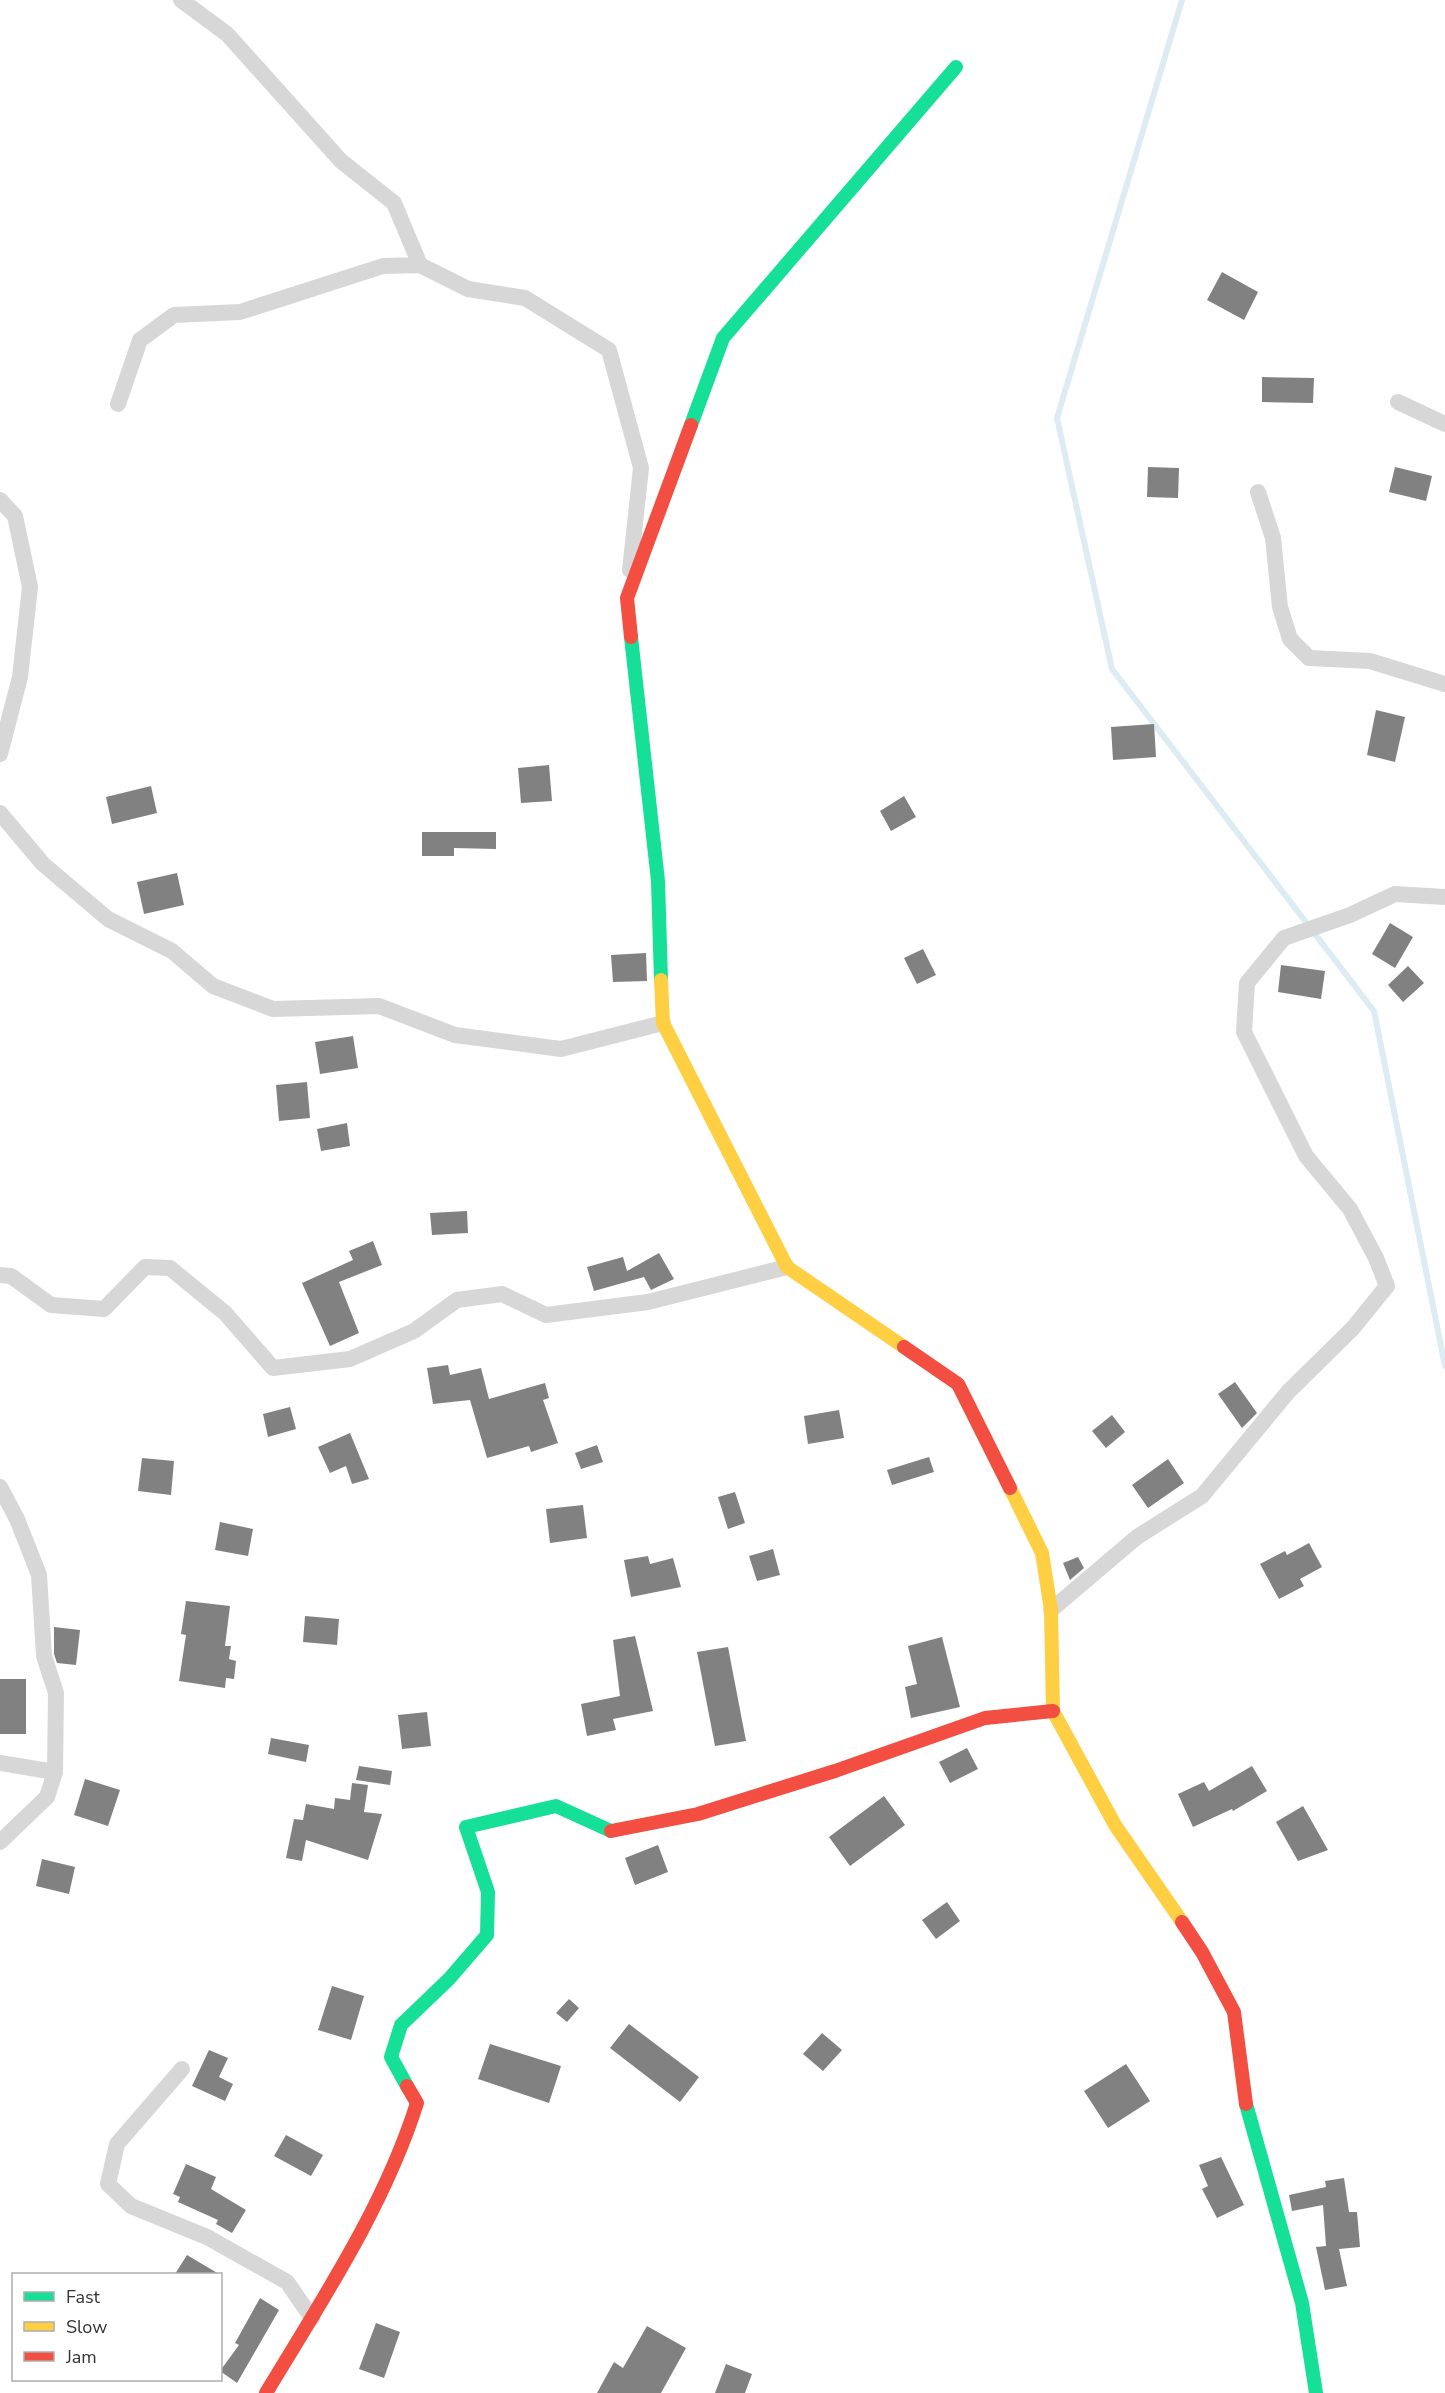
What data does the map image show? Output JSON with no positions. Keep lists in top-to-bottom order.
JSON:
{
  "legend": ["Fast", "Slow", "Jam"]
}
